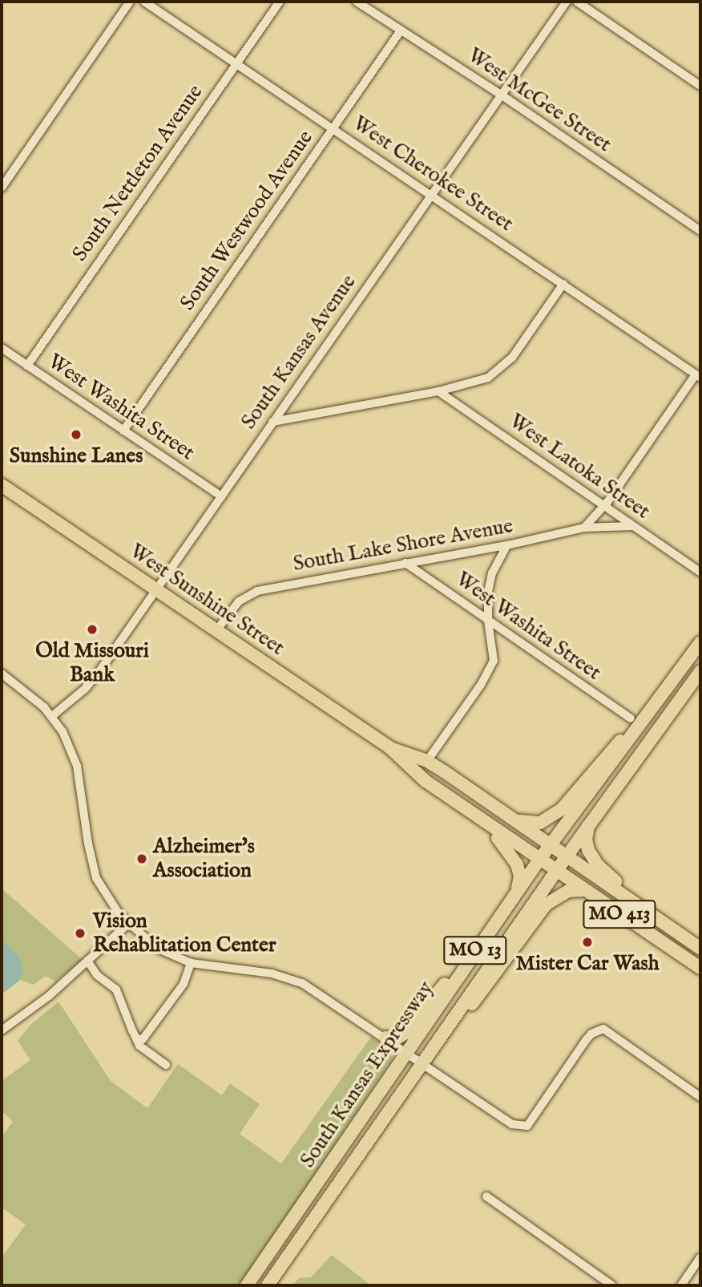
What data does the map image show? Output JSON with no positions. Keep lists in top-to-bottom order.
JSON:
{
  "streets": {
    "main road": [
      "West Sunshine Street",
      "MO 413",
      "MO 13",
      "South Kansas Expressway"
    ],
    "street": [
      "West McGee Street",
      "South Nettleton Avenue",
      "West Cherokee Street",
      "South Westwood Avenue",
      "South Kansas Avenue",
      "West Washita Street",
      "West Latoka Street",
      "South Lake Shore Avenue"
    ]
  },
  "crossings": [
    ["West McGee Street", "South Westwood Avenue"],
    ["West McGee Street", "South Kansas Avenue"],
    ["South Nettleton Avenue", "West Cherokee Street"],
    ["South Nettleton Avenue", "West Washita Street"],
    ["West Cherokee Street", "South Westwood Avenue"],
    ["West Cherokee Street", "South Kansas Avenue"],
    ["South Westwood Avenue", "West Washita Street"],
    ["South Kansas Avenue", "West Washita Street"],
    ["South Kansas Avenue", "West Sunshine Street"],
    ["West Washita Street", "South Lake Shore Avenue"],
    ["West Washita Street", "South Kansas Expressway"],
    ["West Latoka Street", "South Lake Shore Avenue"],
    ["South Lake Shore Avenue", "West Sunshine Street"],
    ["West Sunshine Street", "South Kansas Expressway"]
  ],
  "places": [
    "Sunshine Lanes",
    "Old Missouri Bank",
    "Alzheimer's Association",
    "Vision Rehablitation Center",
    "Mister Car Wash"
  ]
}
